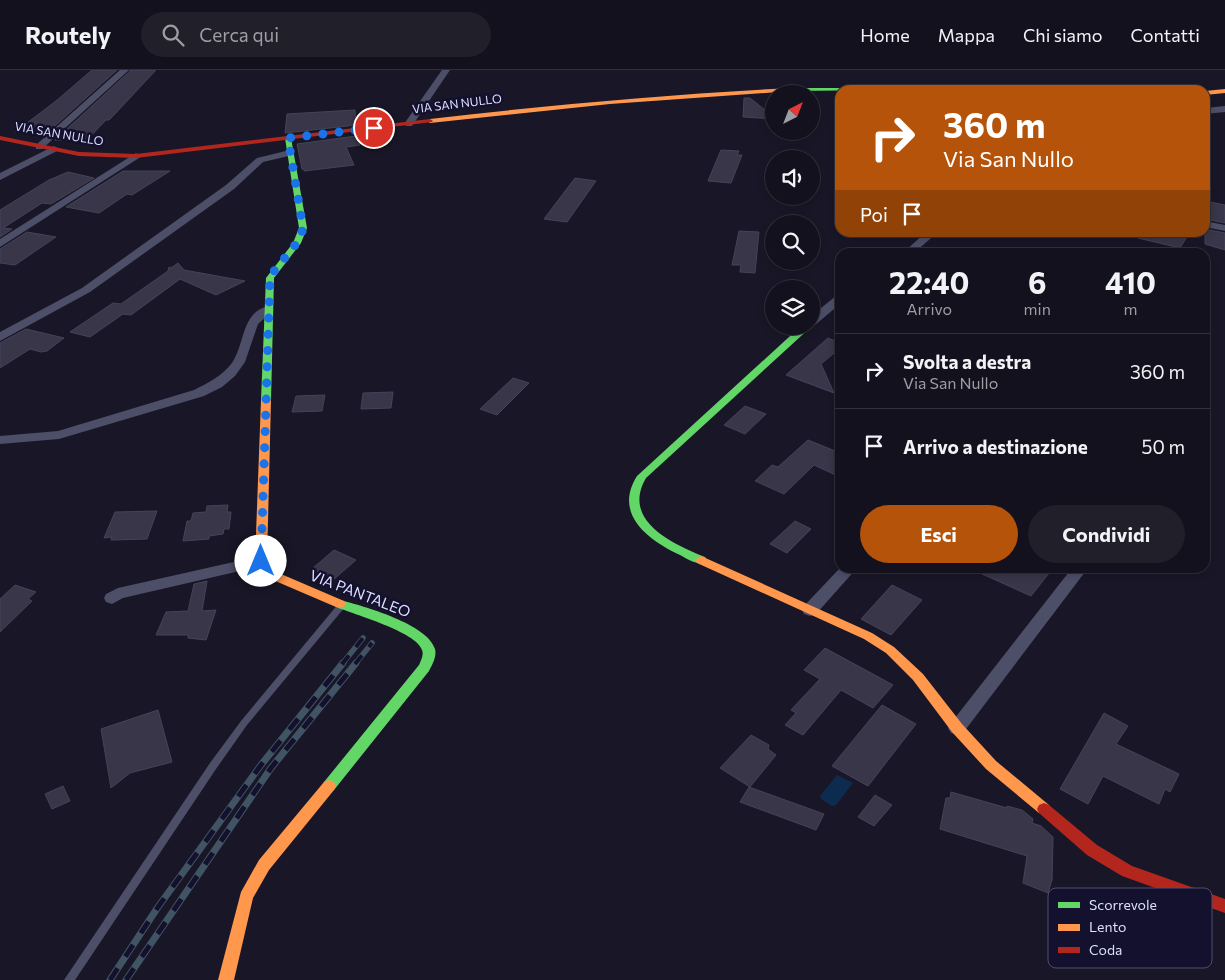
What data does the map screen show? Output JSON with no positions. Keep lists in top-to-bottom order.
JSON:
{
  "streets": {
    "street": ["VIA SAN NULLO", "VIA PANTALEO"]
  },
  "legend": ["Scorrevole", "Lento", "Coda"],
  "north": "top right",
  "page": {
    "header": "Routely",
    "search": "Cerca qui",
    "nav": [
      "Home",
      "Mappa",
      "Chi siamo",
      "Contatti"
    ],
    "turn": ["360 m", "Via San Nullo"],
    "then": "Poi",
    "eta": [
      "22:40",
      "Arrivo",
      "6",
      "min",
      "410",
      "m"
    ],
    "list": [
      {
        "name": "Svolta a destra",
        "note": "Via San Nullo",
        "value": "360 m"
      },
      {
        "name": "Arrivo a destinazione",
        "value": "50 m"
      }
    ],
    "buttons": ["Esci", "Condividi"]
  }
}
